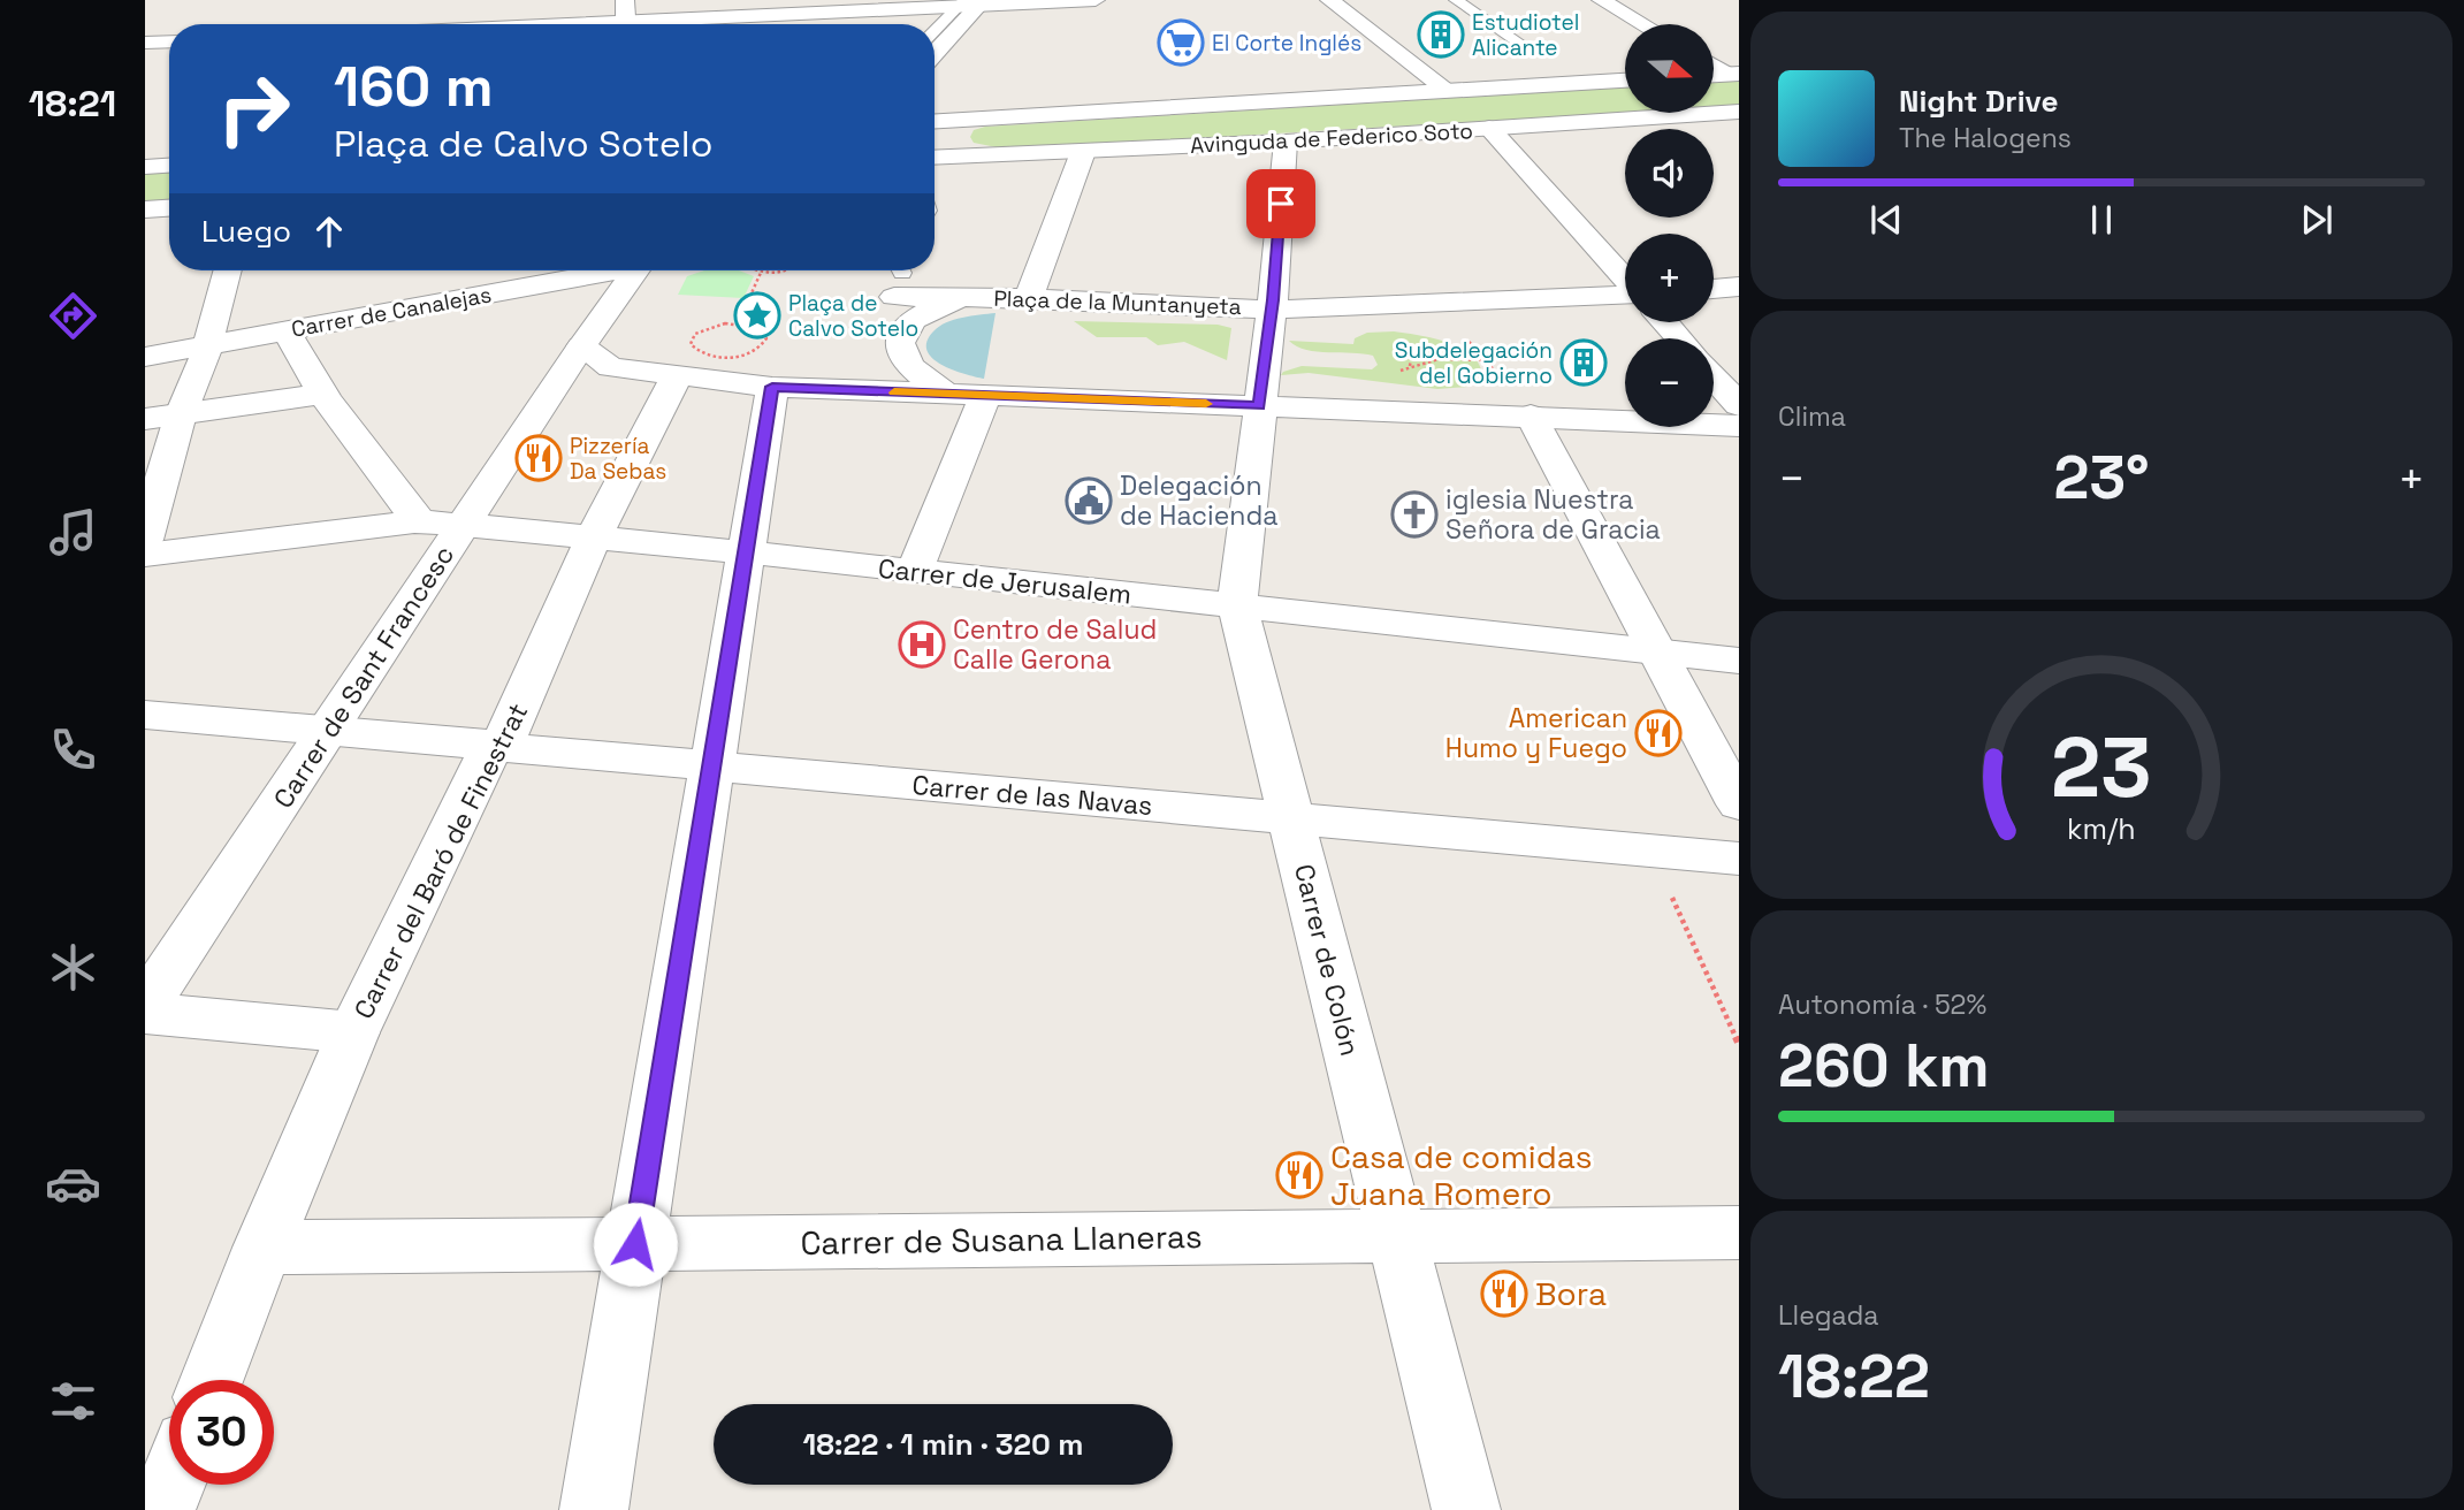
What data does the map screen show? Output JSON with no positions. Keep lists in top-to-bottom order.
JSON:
{
  "streets": {
    "street": [
      "Avinguda de Federico Soto",
      "Plaça de la Muntanyeta",
      "Carrer de Canalejas",
      "Carrer de Jerusalem",
      "Carrer de Sant Francesc",
      "Carrer de las Navas",
      "Carrer del Baró de Finestrat",
      "Carrer de Colón",
      "Carrer de Susana Llaneras"
    ]
  },
  "crossings": [
    ["Plaça de la Muntanyeta", "Carrer de Colón"],
    ["Carrer de Jerusalem", "Carrer de Sant Francesc"],
    ["Carrer de Jerusalem", "Carrer del Baró de Finestrat"],
    ["Carrer de Jerusalem", "Carrer de Colón"],
    ["Carrer de Sant Francesc", "Carrer de las Navas"],
    ["Carrer de las Navas", "Carrer del Baró de Finestrat"],
    ["Carrer de las Navas", "Carrer de Colón"],
    ["Carrer del Baró de Finestrat", "Carrer de Susana Llaneras"],
    ["Carrer de Colón", "Carrer de Susana Llaneras"]
  ],
  "places": {
    "building": ["Estudiotel Alicante", "Subdelegación del Gobierno"],
    "supermarket": ["El Corte Inglés"],
    "place": ["Plaça de Calvo Sotelo"],
    "restaurant": [
      "Pizzería Da Sebas",
      "American Humo y Fuego",
      "Casa de comidas Juana Romero",
      "Bora"
    ],
    "public building": ["Delegación de Hacienda"],
    "church": ["iglesia Nuestra Señora de Gracia"],
    "hospital": ["Centro de Salud Calle Gerona"]
  },
  "north": "right",
  "page": {
    "tabs": "18:21",
    "map_buttons": ["+", "−"],
    "turn": ["160 m", "Plaça de Calvo Sotelo"],
    "song": ["Night Drive", "The Halogens"],
    "then": "Luego",
    "tile": [
      "Clima",
      ["Autonomía · 52%", "260 km"],
      ["Llegada", "18:22"]
    ],
    "heat": ["−", "23°", "+"],
    "limit": "30",
    "trip": "18:22 · 1 min · 320 m",
    "gauge": ["23", "km/h"]
  }
}
